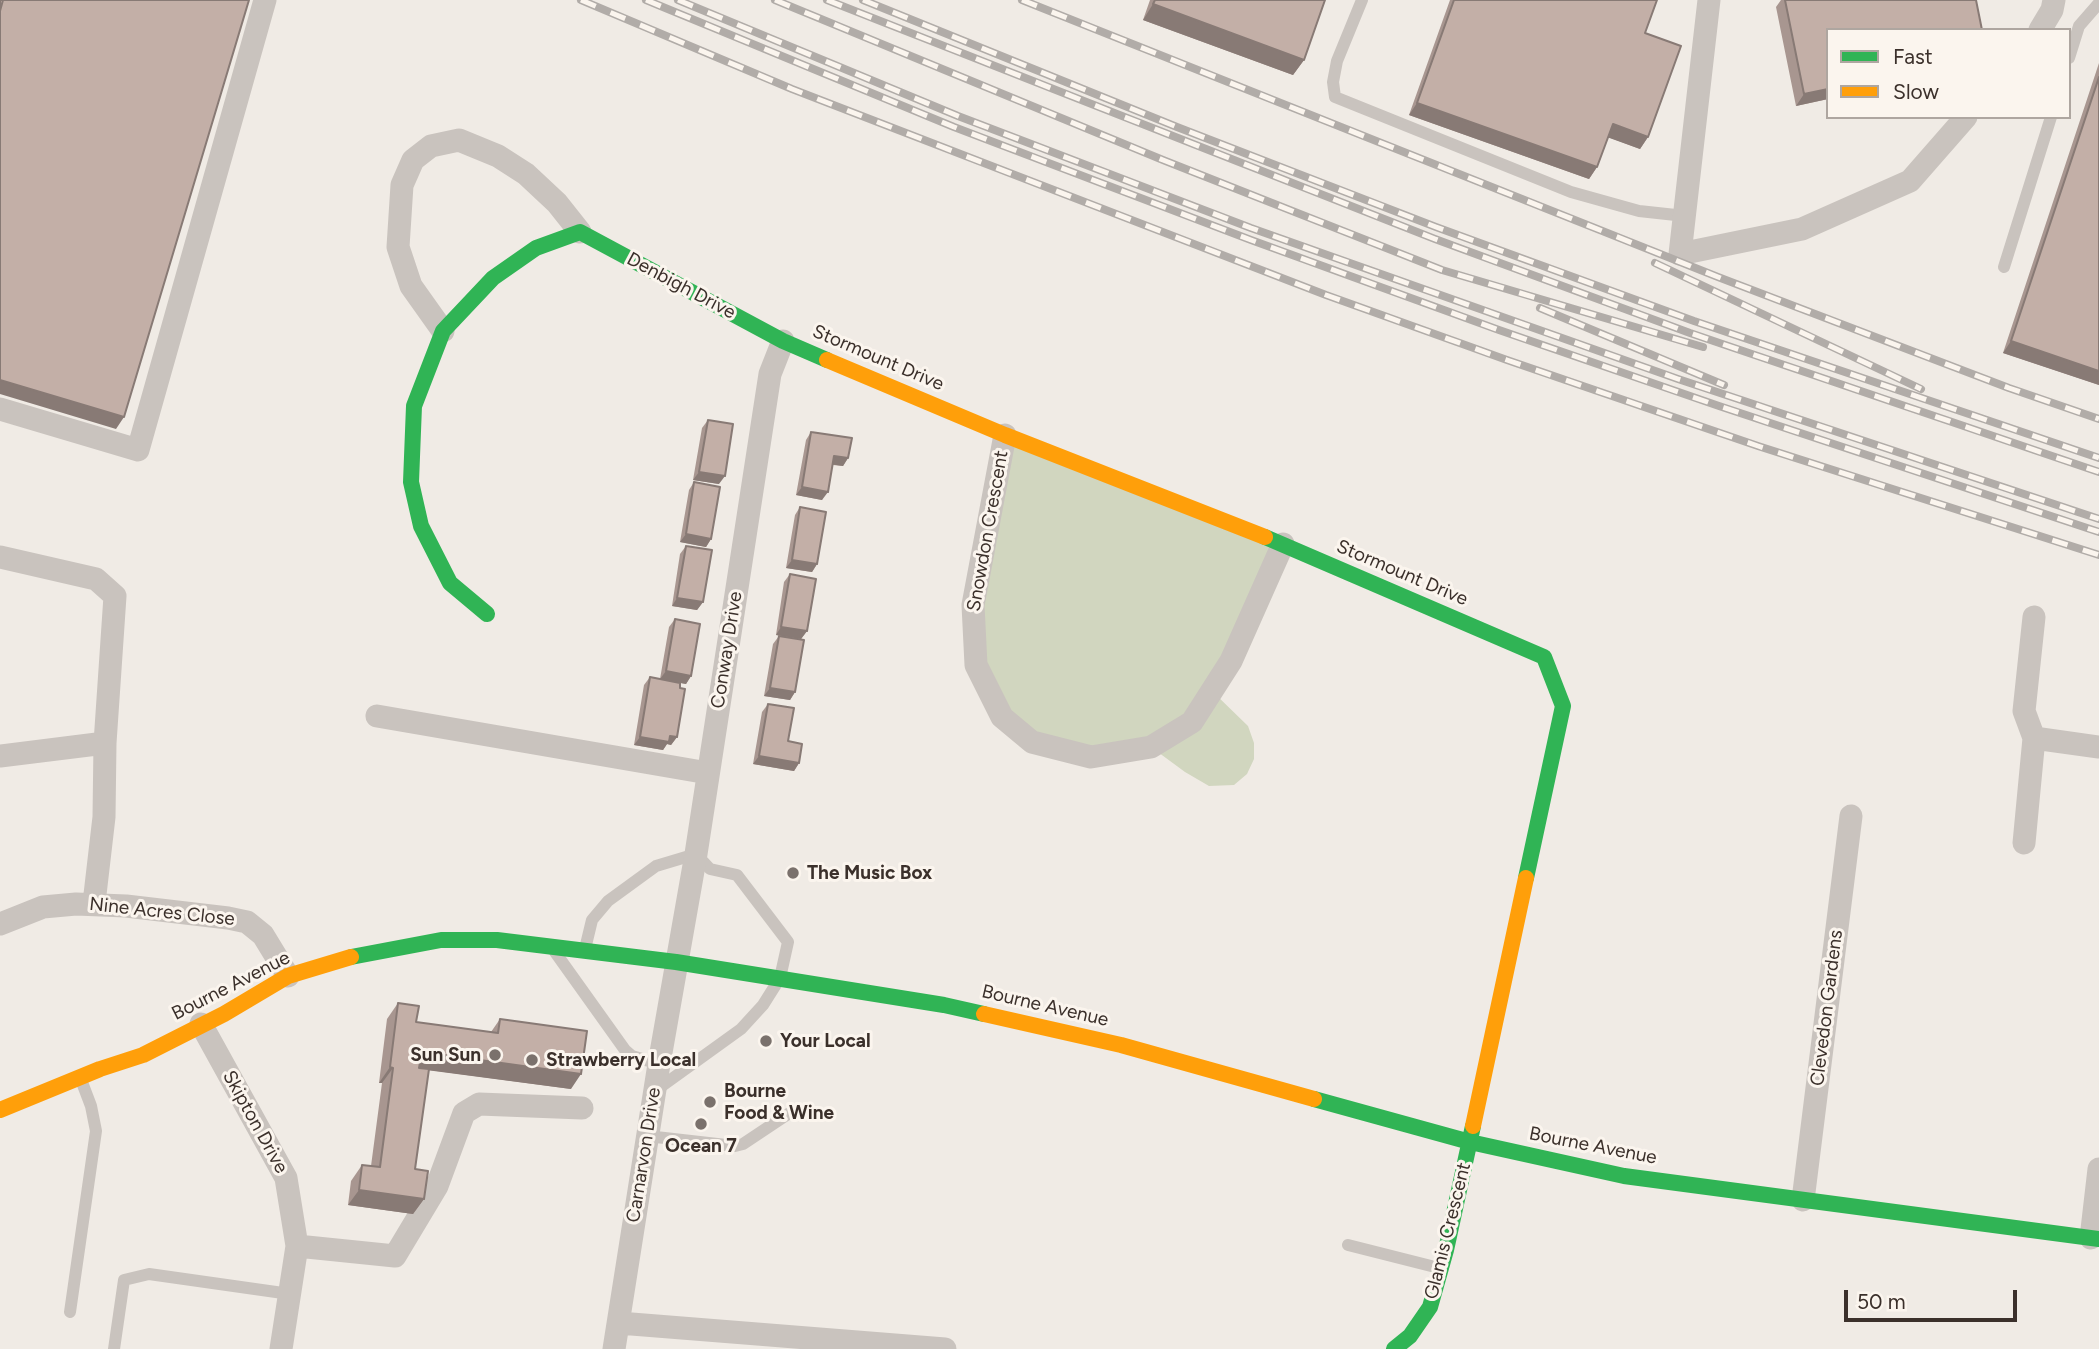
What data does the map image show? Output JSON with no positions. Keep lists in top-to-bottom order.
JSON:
{
  "streets": {
    "street": [
      "Denbigh Drive",
      "Stormount Drive",
      "Snowdon Crescent",
      "Conway Drive",
      "Nine Acres Close",
      "Bourne Avenue",
      "Clevedon Gardens",
      "Skipton Drive",
      "Carnarvon Drive",
      "Glamis Crescent"
    ]
  },
  "crossings": [
    ["Denbigh Drive", "Stormount Drive"],
    ["Denbigh Drive", "Conway Drive"],
    ["Stormount Drive", "Snowdon Crescent"],
    ["Stormount Drive", "Conway Drive"],
    ["Stormount Drive", "Bourne Avenue"],
    ["Stormount Drive", "Glamis Crescent"],
    ["Conway Drive", "Bourne Avenue"],
    ["Conway Drive", "Carnarvon Drive"],
    ["Nine Acres Close", "Bourne Avenue"],
    ["Bourne Avenue", "Clevedon Gardens"],
    ["Bourne Avenue", "Skipton Drive"],
    ["Bourne Avenue", "Carnarvon Drive"],
    ["Bourne Avenue", "Glamis Crescent"]
  ],
  "places": [
    "The Music Box",
    "Your Local",
    "Sun Sun",
    "Strawberry Local",
    "Bourne Food & Wine",
    "Ocean 7"
  ],
  "legend": ["Fast", "Slow"],
  "scale_bar": "50 m"
}
